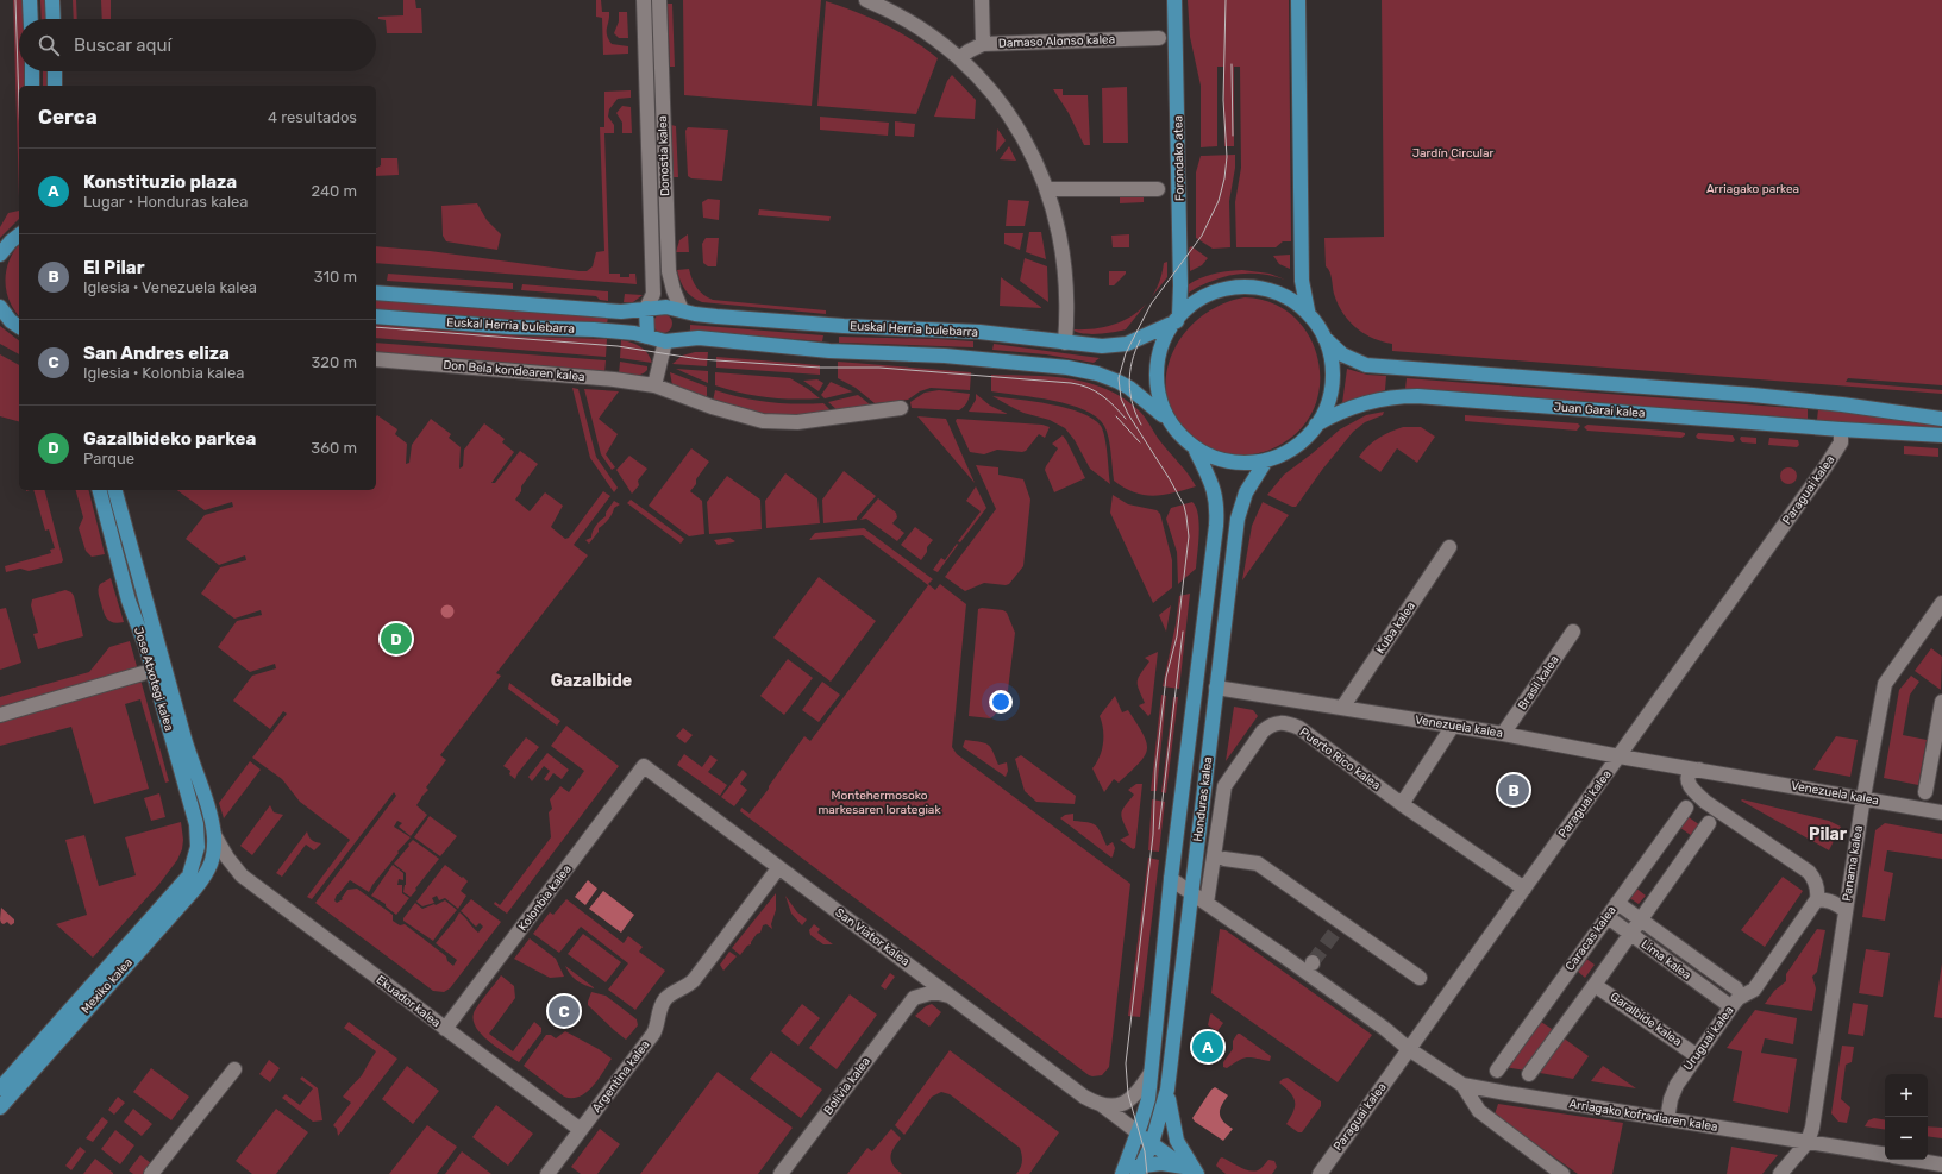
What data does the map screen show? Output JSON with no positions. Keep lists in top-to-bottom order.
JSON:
{
  "streets": {
    "main road": [
      "Forondako atea",
      "Euskal Herria bulebarra",
      "Juan Garai kalea",
      "Jose Atxotegi kalea",
      "Honduras kalea",
      "Mexiko kalea"
    ],
    "street": [
      "Damaso Alonso kalea",
      "Donostia kalea",
      "Don Bela kondearen kalea",
      "Paraguai kalea",
      "Kuba kalea",
      "Brasil kalea",
      "Venezuela kalea",
      "Puerto Rico kalea",
      "Panama kalea",
      "Kolonbia kalea",
      "San Viator kalea",
      "Caracas kalea",
      "Lima kalea",
      "Ekuador kalea",
      "Garalbide kalea",
      "Uruguai kalea",
      "Argentina kalea",
      "Bolivia kalea",
      "Arriagako kofradiaren kalea"
    ]
  },
  "crossings": [
    ["Donostia kalea", "Euskal Herria bulebarra"],
    ["Forondako atea", "Euskal Herria bulebarra"],
    ["Euskal Herria bulebarra", "Honduras kalea"],
    ["Juan Garai kalea", "Paraguai kalea"],
    ["Paraguai kalea", "Venezuela kalea"],
    ["Paraguai kalea", "Puerto Rico kalea"],
    ["Paraguai kalea", "Arriagako kofradiaren kalea"],
    ["Kuba kalea", "Venezuela kalea"],
    ["Jose Atxotegi kalea", "Mexiko kalea"],
    ["Jose Atxotegi kalea", "Ekuador kalea"],
    ["Brasil kalea", "Venezuela kalea"],
    ["Venezuela kalea", "Honduras kalea"],
    ["Venezuela kalea", "Panama kalea"],
    ["Puerto Rico kalea", "Arriagako kofradiaren kalea"],
    ["Honduras kalea", "San Viator kalea"],
    ["Honduras kalea", "Arriagako kofradiaren kalea"],
    ["Panama kalea", "Arriagako kofradiaren kalea"],
    ["Kolonbia kalea", "San Viator kalea"],
    ["Kolonbia kalea", "Ekuador kalea"],
    ["San Viator kalea", "Argentina kalea"],
    ["Caracas kalea", "Lima kalea"],
    ["Mexiko kalea", "Ekuador kalea"],
    ["Ekuador kalea", "Argentina kalea"],
    ["Garalbide kalea", "Uruguai kalea"],
    ["Uruguai kalea", "Arriagako kofradiaren kalea"]
  ],
  "districts": ["Gazalbide", "Pilar"],
  "parks": ["Jardín Circular", "Arriagako parkea", "Montehermosoko markesaren lorategiak"],
  "page": {
    "search": "Buscar aquí",
    "heading": ["Cerca", "4 resultados"],
    "list": [
      {
        "mark": "A",
        "name": "Konstituzio plaza",
        "note": "Lugar · Honduras kalea",
        "value": "240 m"
      },
      {
        "mark": "B",
        "name": "El Pilar",
        "note": "Iglesia · Venezuela kalea",
        "value": "310 m"
      },
      {
        "mark": "C",
        "name": "San Andres eliza",
        "note": "Iglesia · Kolonbia kalea",
        "value": "320 m"
      },
      {
        "mark": "D",
        "name": "Gazalbideko parkea",
        "note": "Parque",
        "value": "360 m"
      }
    ],
    "pins": [
      "D",
      "B",
      "C",
      "A"
    ],
    "map_buttons": ["+", "−"]
  }
}
